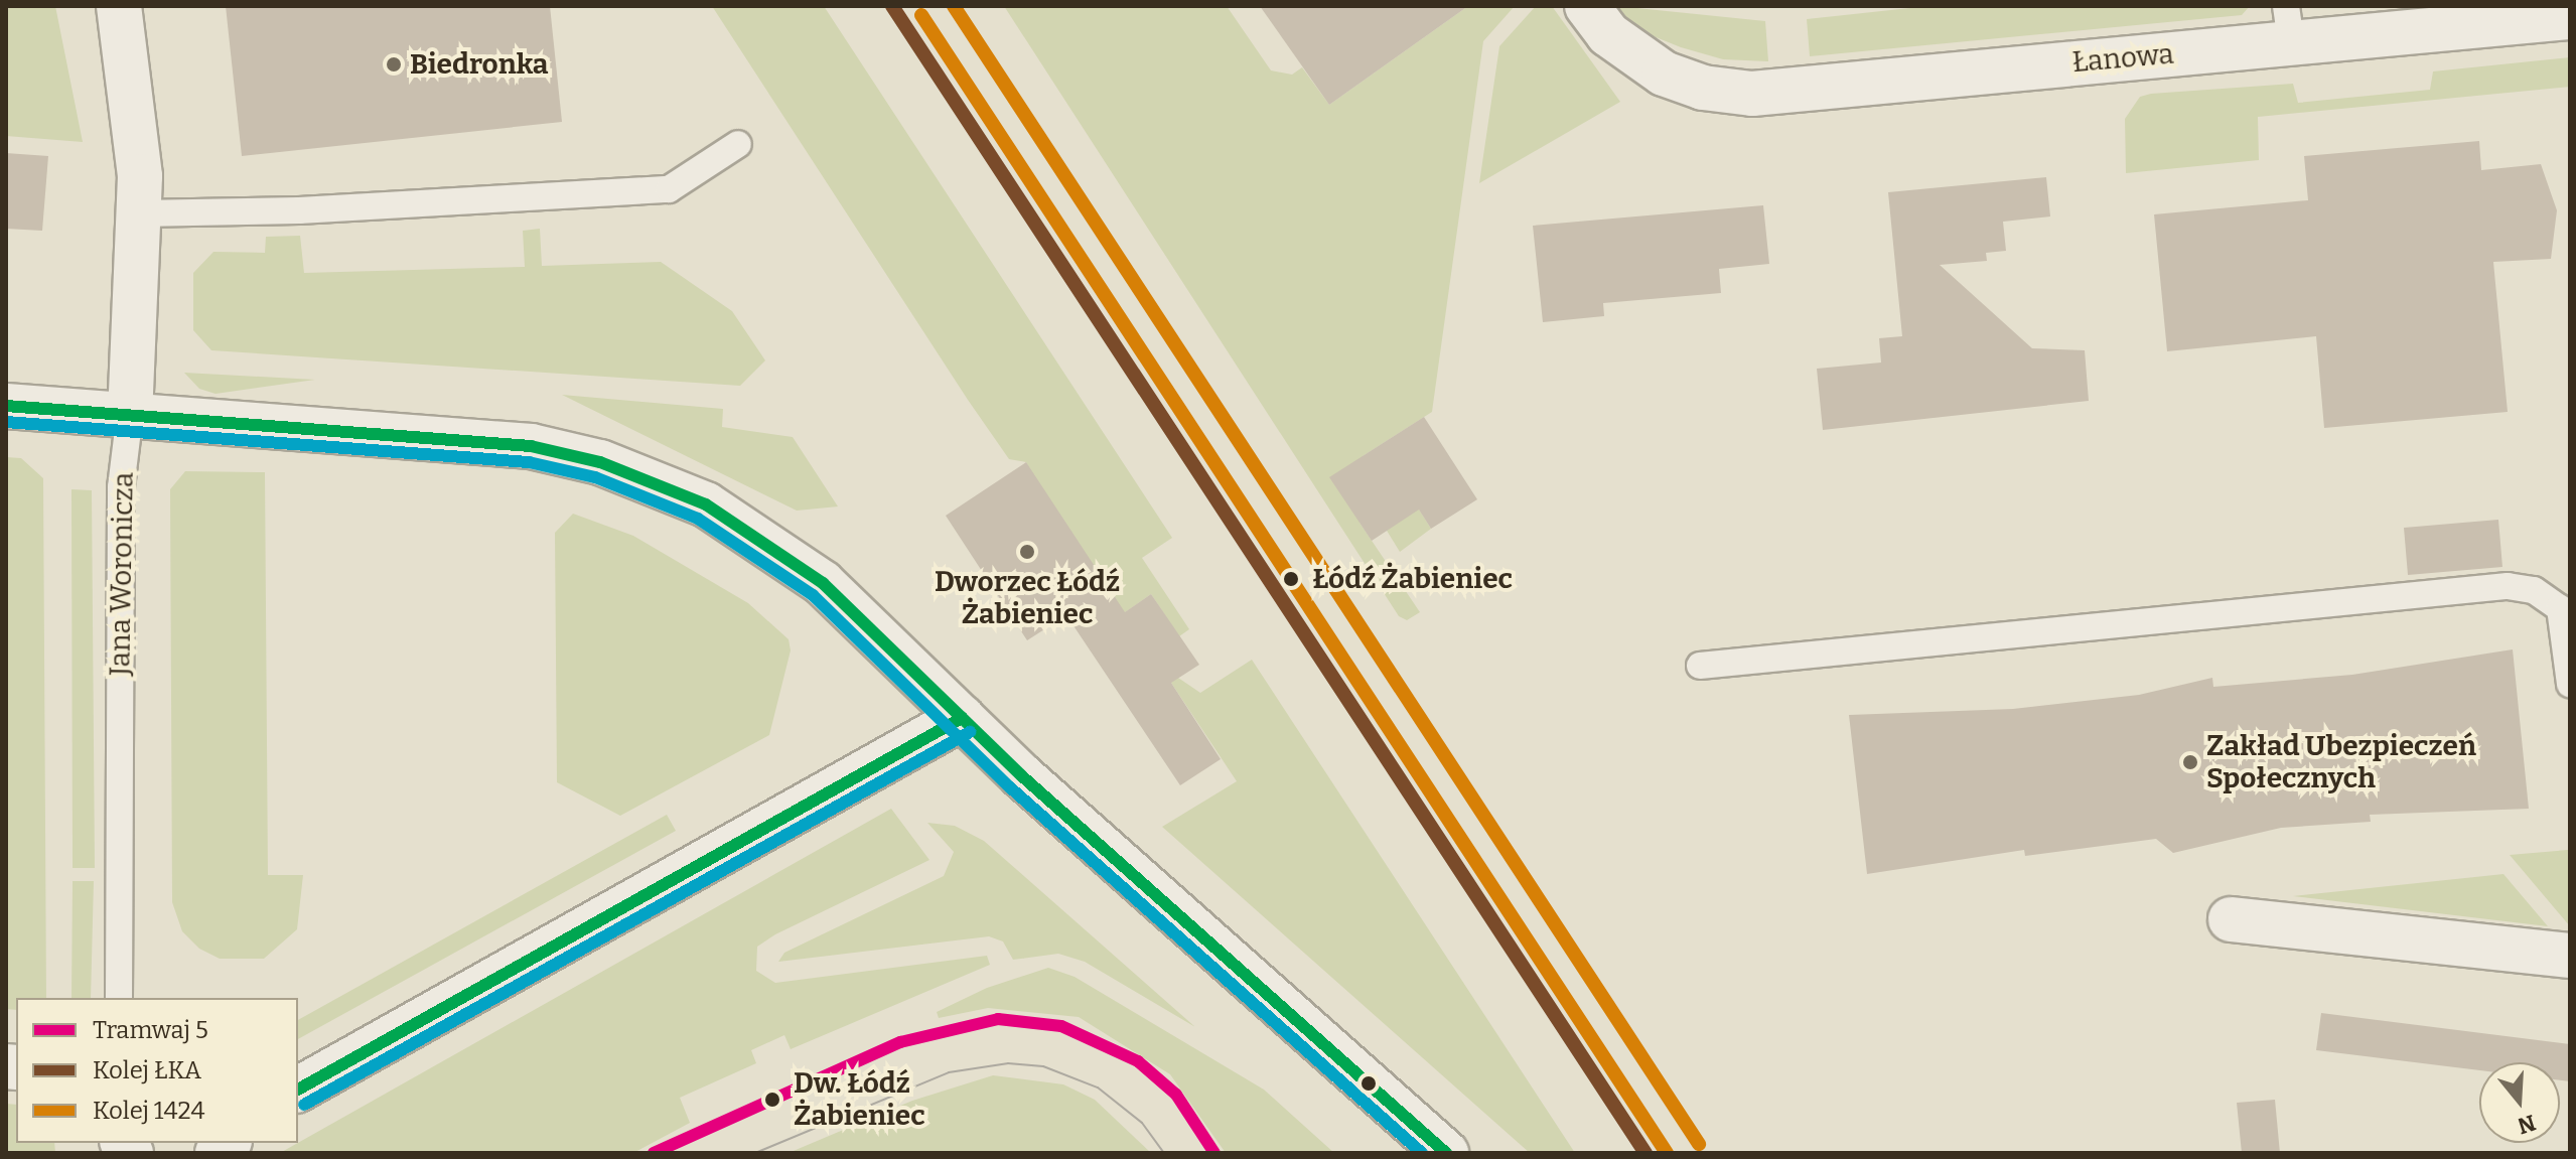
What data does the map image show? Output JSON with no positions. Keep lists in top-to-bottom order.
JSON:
{
  "streets": {
    "street": ["Łanowa", "Jana Woronicza"]
  },
  "places": [
    "Biedronka",
    "Dworzec Łódź Żabieniec",
    "Łódź Żabieniec",
    "Zakład Ubezpieczeń Społecznych",
    "Dw. Łódź Żabieniec"
  ],
  "lines": ["rail line ŁKA", "rail line 1424", "tram line 5"],
  "legend": ["Tramwaj 5", "Kolej ŁKA", "Kolej 1424"],
  "north": "bottom"
}
